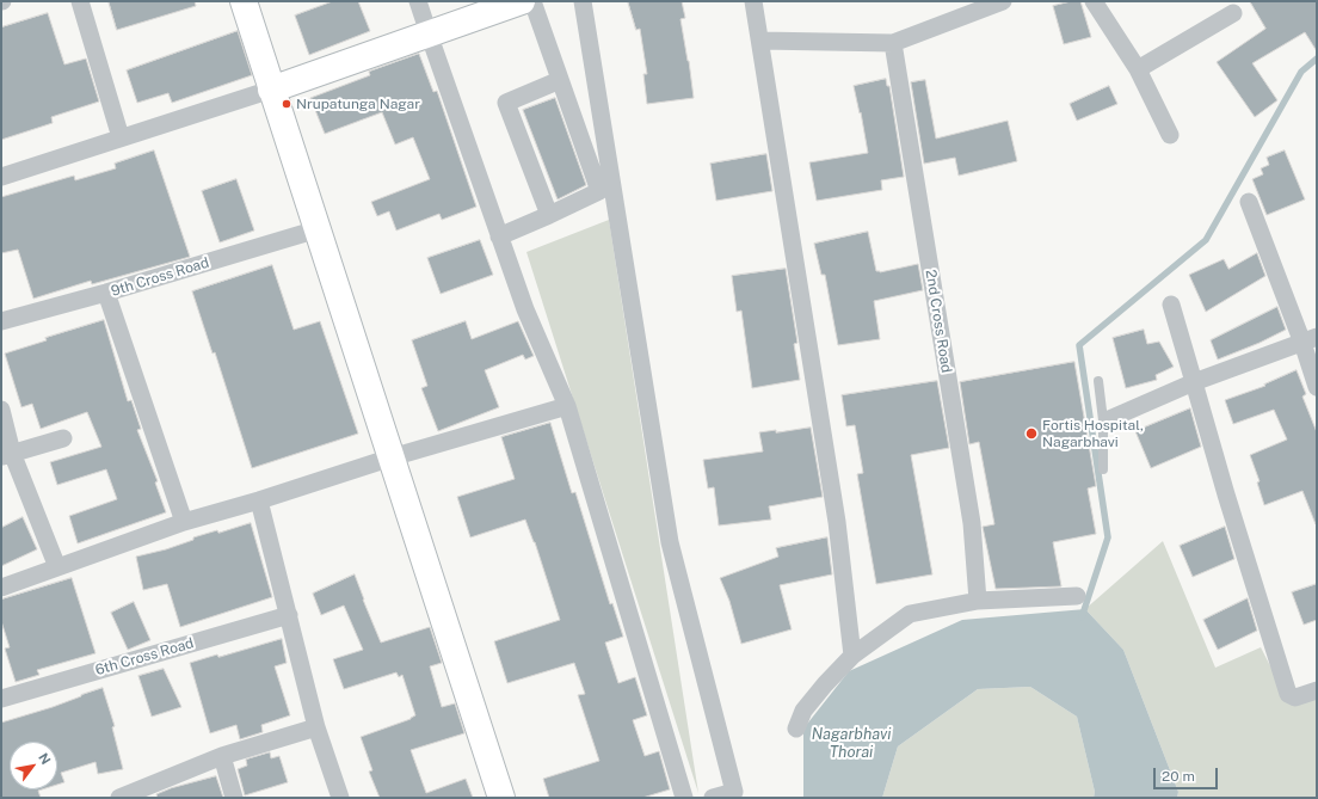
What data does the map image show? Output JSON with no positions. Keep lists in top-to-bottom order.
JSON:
{
  "streets": {
    "street": ["9th Cross Road", "2nd Cross Road", "6th Cross Road"]
  },
  "water": ["Nagarbhavi Thorai"],
  "places": ["Nrupatunga Nagar", "Fortis Hospital, Nagarbhavi"],
  "scale_bar": "20 m",
  "north": "top right"
}
